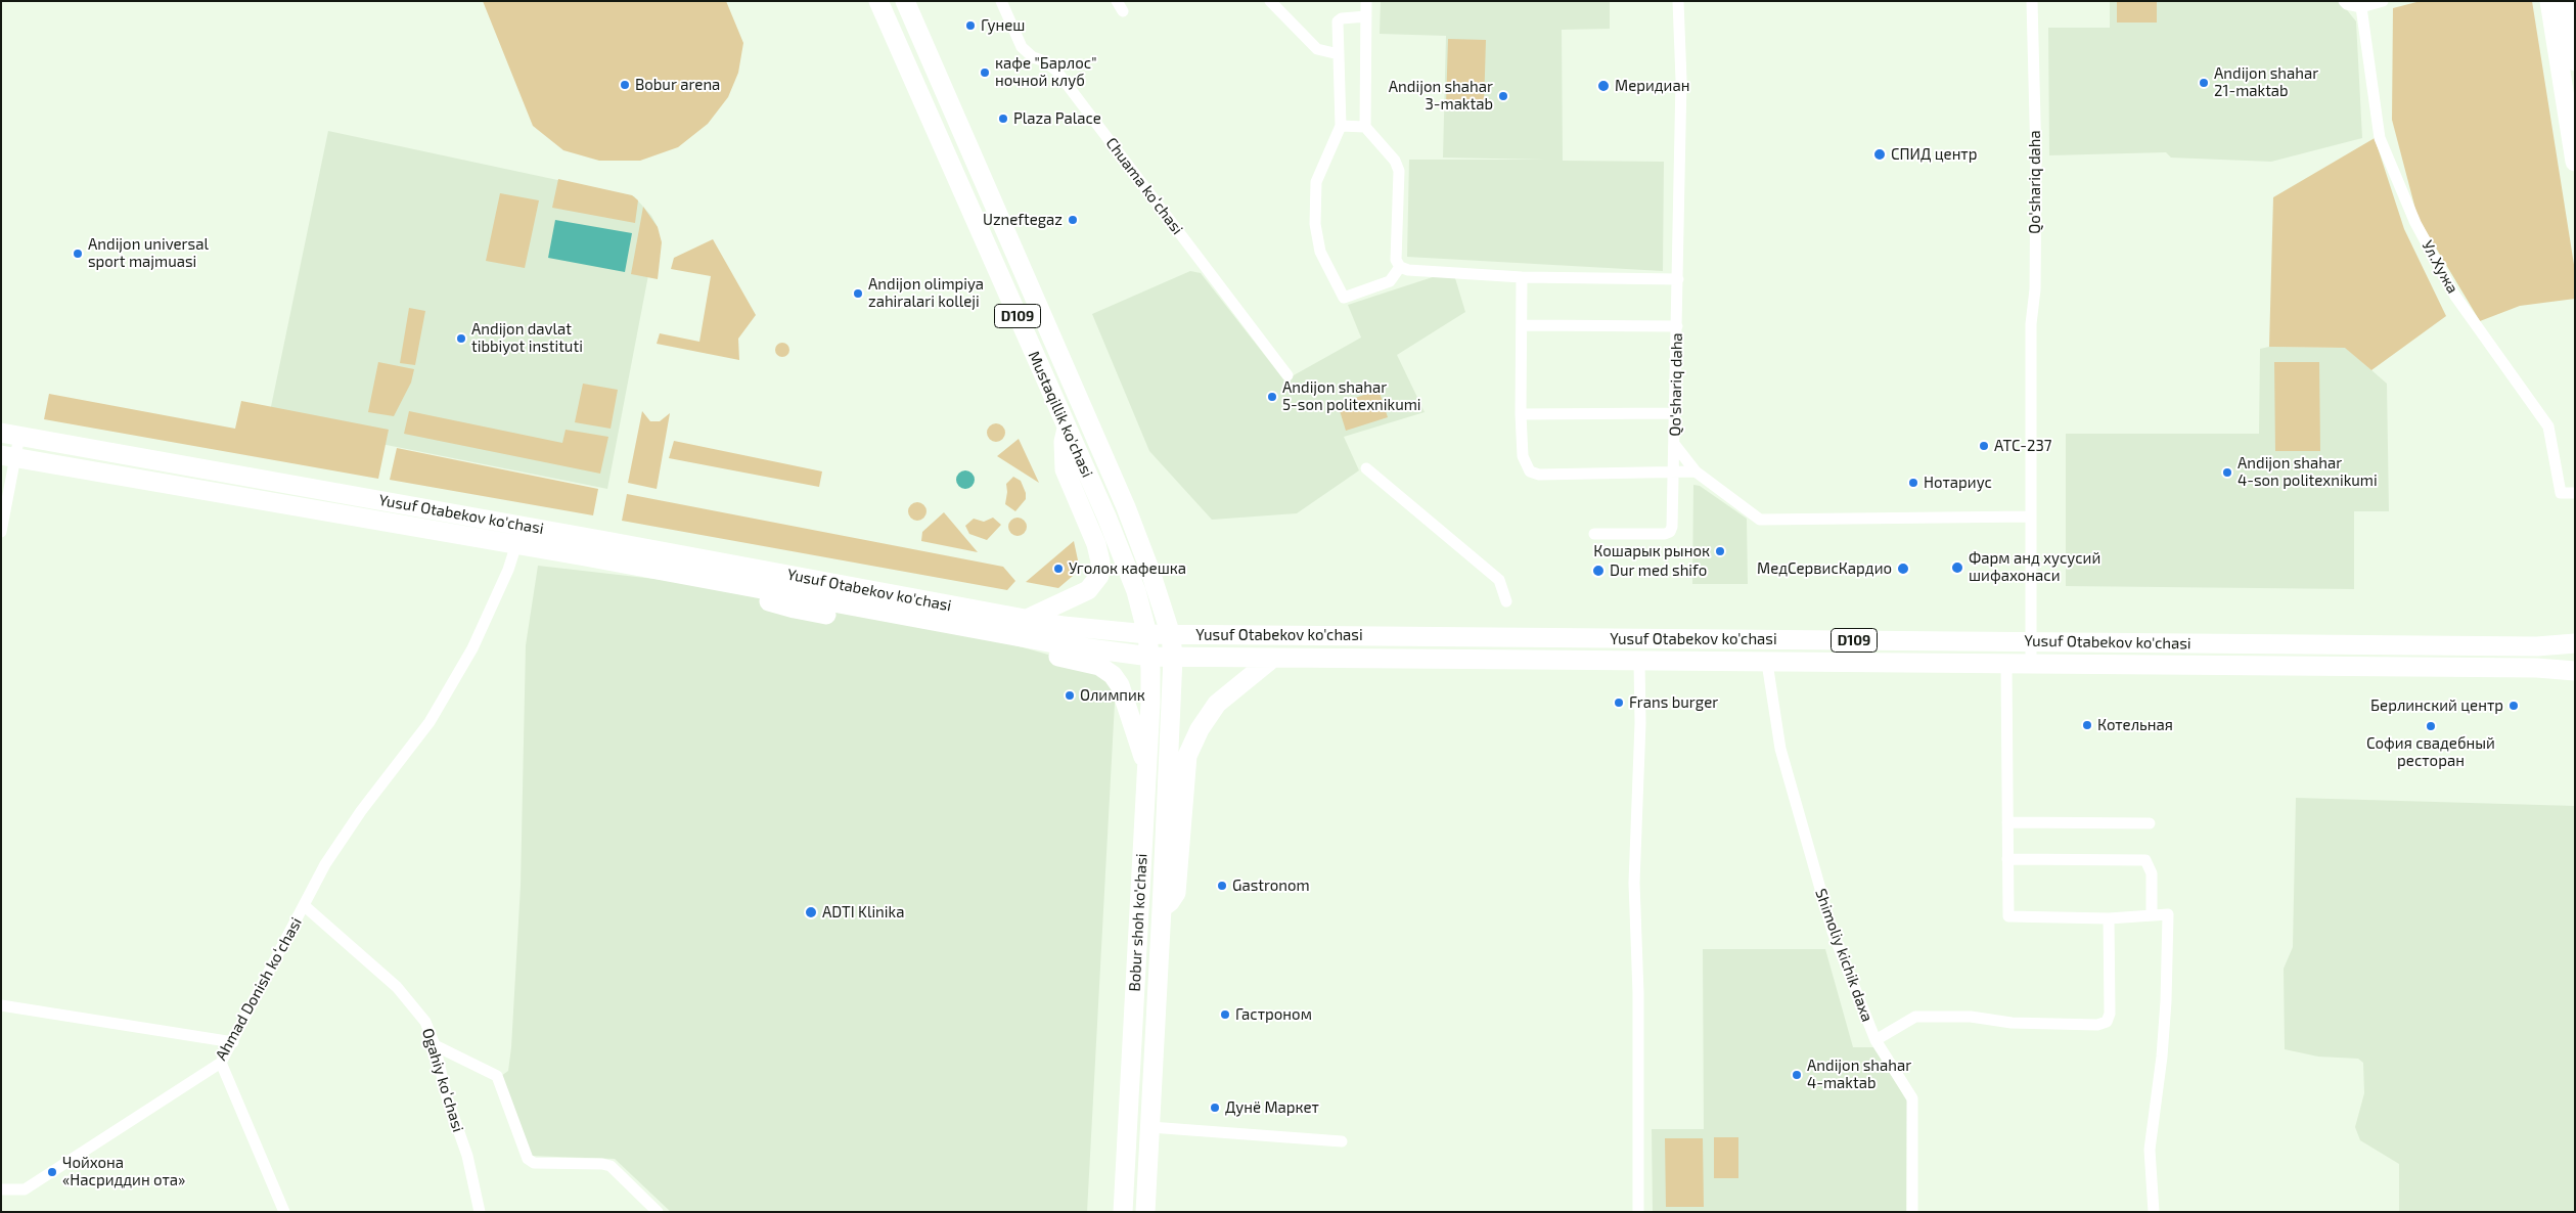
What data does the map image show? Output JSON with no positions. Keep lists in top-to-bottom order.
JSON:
{
  "streets": {
    "main road": [
      "D109",
      "Mustaqillik ko'chasi",
      "Yusuf Otabekov ko'chasi",
      "Bobur shoh ko'chasi"
    ],
    "street": [
      "Qo'shariq daha",
      "Chuama koʻchasi",
      "Ул.Хужа",
      "Shimoliy kichik daxa",
      "Ahmad Donish koʻchasi",
      "Ogahiy koʻchasi"
    ]
  },
  "crossings": [
    ["Qo'shariq daha", "Yusuf Otabekov ko'chasi"],
    ["Mustaqillik ko'chasi", "Yusuf Otabekov ko'chasi"],
    ["Mustaqillik ko'chasi", "Bobur shoh ko'chasi"],
    ["Yusuf Otabekov ko'chasi", "Bobur shoh ko'chasi"],
    ["Yusuf Otabekov ko'chasi", "Shimoliy kichik daxa"],
    ["Yusuf Otabekov ko'chasi", "Ahmad Donish koʻchasi"],
    ["Ahmad Donish koʻchasi", "Ogahiy koʻchasi"]
  ],
  "places": [
    "Гунеш",
    "кафе \"Барлос\" ночной клуб",
    "Andijon shahar 21-maktab",
    "Bobur arena",
    "Меридиан",
    "Andijon shahar 3-maktab",
    "Plaza Palace",
    "СПИД центр",
    "Uzneftegaz",
    "Andijon universal sport majmuasi",
    "Andijon olimpiya zahiralari kolleji",
    "Andijon davlat tibbiyot instituti",
    "Andijon shahar 5-son politexnikumi",
    "АТС-237",
    "Andijon shahar 4-son politexnikumi",
    "Нотариус",
    "Кошарык рынок",
    "Фарм анд хусусий шифахонаси",
    "Уголок кафешка",
    "МедСервисКардио",
    "Dur med shifo",
    "Олимпик",
    "Frans burger",
    "Берлинский центр",
    "Котельная",
    "София свадебный ресторан",
    "Gastronom",
    "ADTI Klinika",
    "Гастроном",
    "Andijon shahar 4-maktab",
    "Дунё Маркет",
    "Чойхона «Насриддин ота»"
  ]
}
